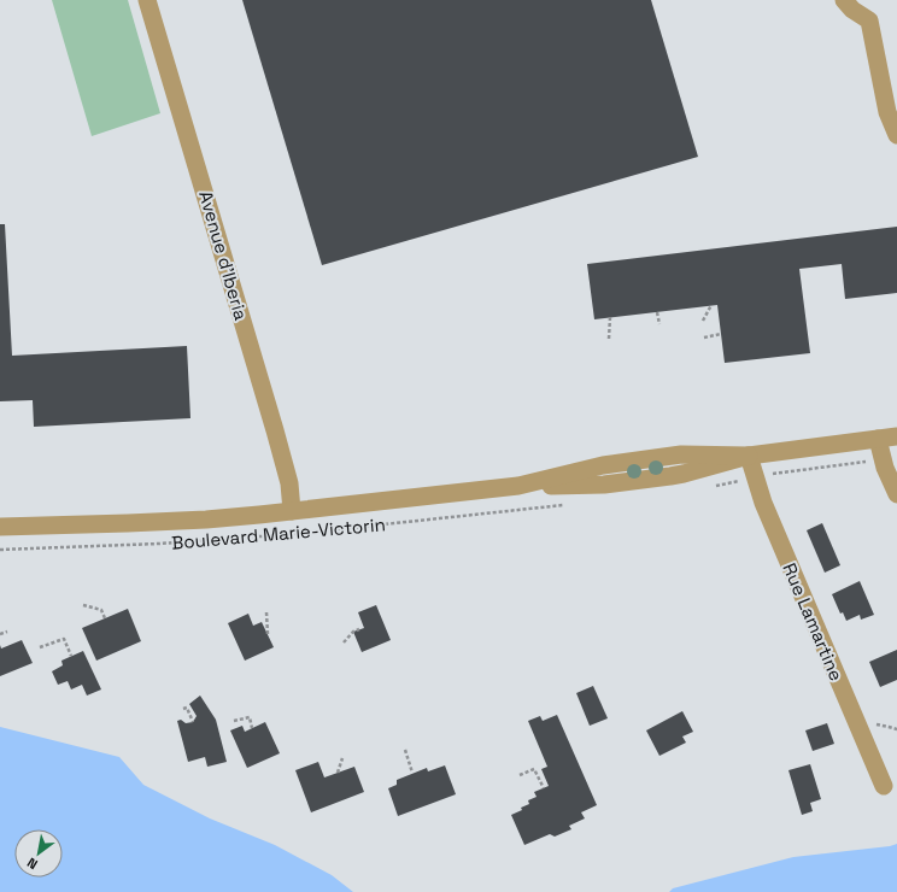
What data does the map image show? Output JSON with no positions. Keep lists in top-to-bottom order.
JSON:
{
  "streets": {
    "street": ["Avenue d'Iberia", "Boulevard Marie-Victorin", "Rue Lamartine"]
  },
  "crossings": [
    ["Avenue d'Iberia", "Boulevard Marie-Victorin"],
    ["Boulevard Marie-Victorin", "Rue Lamartine"]
  ],
  "north": "bottom left"
}
